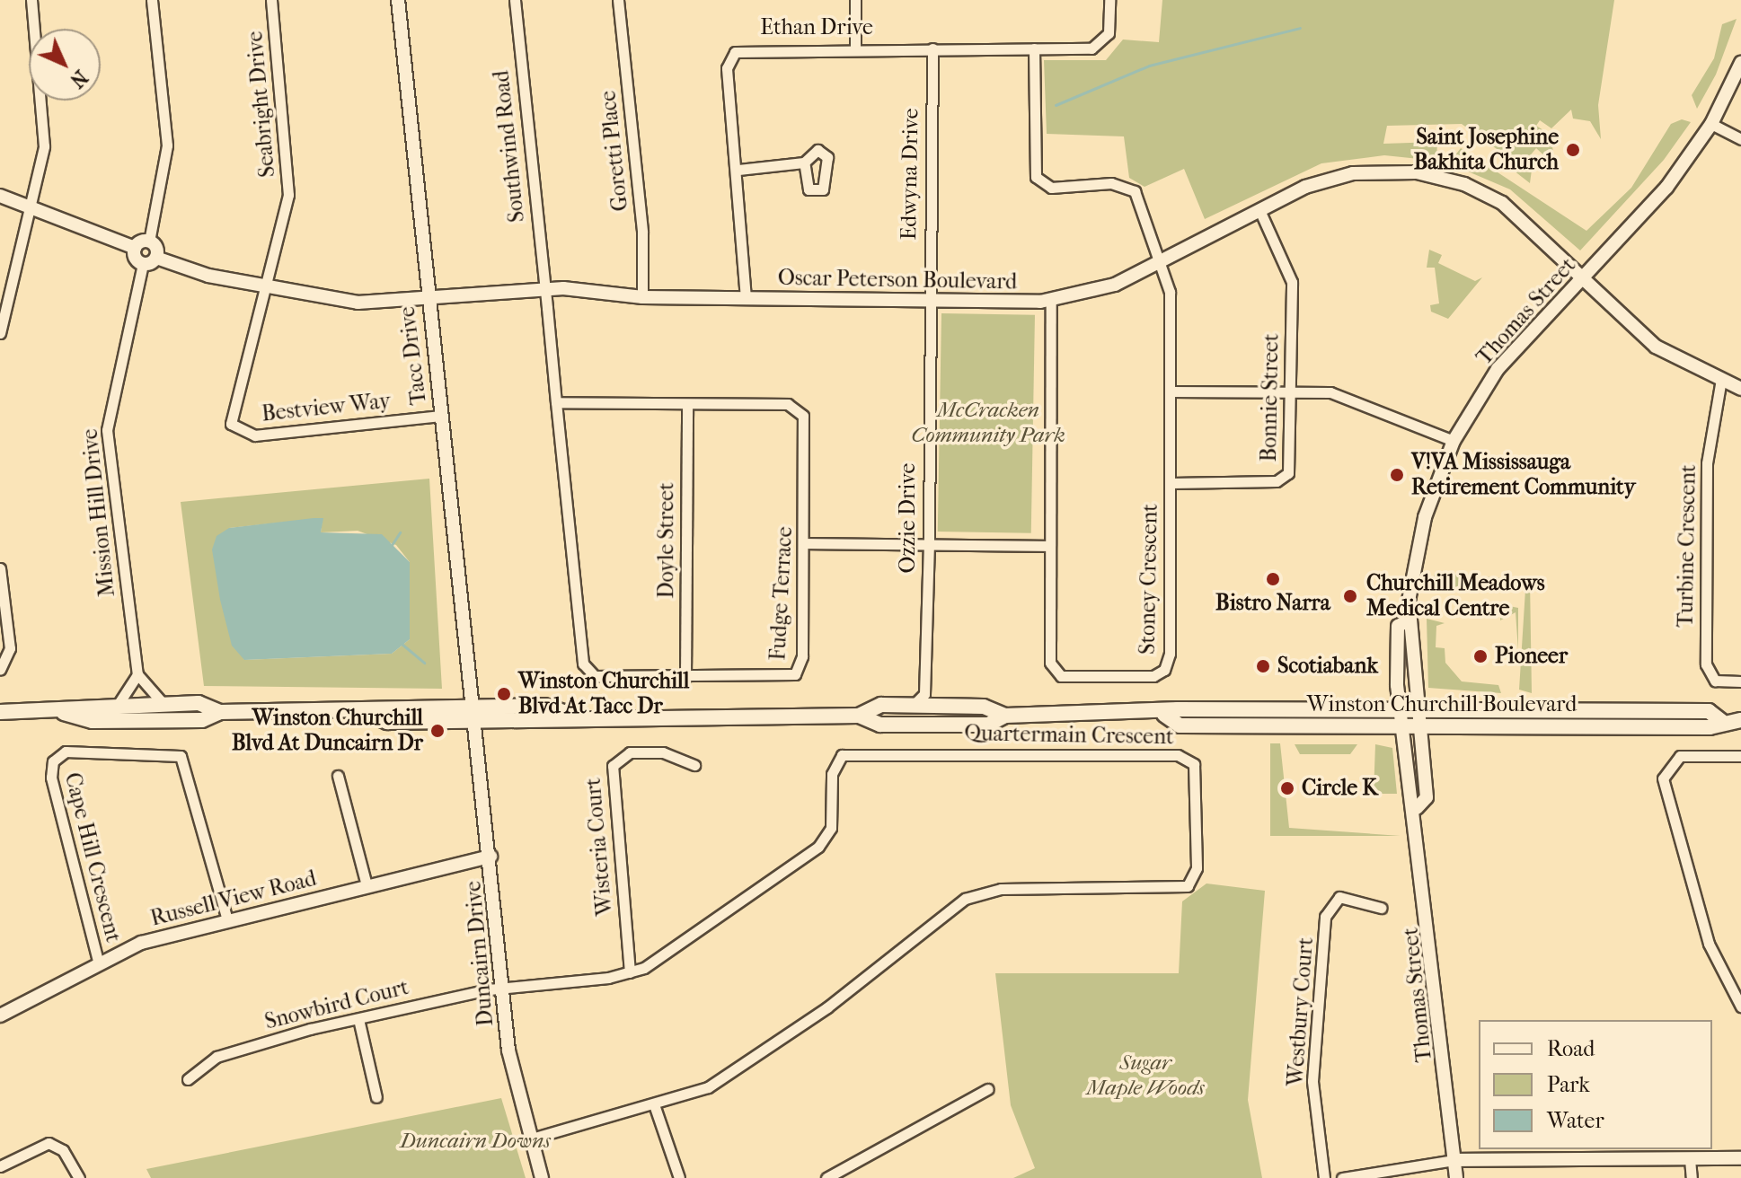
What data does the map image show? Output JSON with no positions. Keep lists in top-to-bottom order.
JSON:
{
  "streets": {
    "main road": ["Winston Churchill Boulevard"],
    "street": [
      "Ethan Drive",
      "Seabright Drive",
      "Southwind Road",
      "Goretti Place",
      "Edwyna Drive",
      "Oscar Peterson Boulevard",
      "Thomas Street",
      "Tacc Drive",
      "Bonnie Street",
      "Bestview Way",
      "Mission Hill Drive",
      "Ozzie Drive",
      "Doyle Street",
      "Turbine Crescent",
      "Stoney Crescent",
      "Fudge Terrace",
      "Quartermain Crescent",
      "Wisteria Court",
      "Cape Hill Crescent",
      "Russell View Road",
      "Duncairn Drive",
      "Snowbird Court",
      "Westbury Court"
    ]
  },
  "crossings": [
    ["Ethan Drive", "Edwyna Drive"],
    ["Ethan Drive", "Oscar Peterson Boulevard"],
    ["Ethan Drive", "Stoney Crescent"],
    ["Seabright Drive", "Oscar Peterson Boulevard"],
    ["Seabright Drive", "Bestview Way"],
    ["Southwind Road", "Oscar Peterson Boulevard"],
    ["Southwind Road", "Fudge Terrace"],
    ["Goretti Place", "Oscar Peterson Boulevard"],
    ["Edwyna Drive", "Oscar Peterson Boulevard"],
    ["Edwyna Drive", "Ozzie Drive"],
    ["Oscar Peterson Boulevard", "Thomas Street"],
    ["Oscar Peterson Boulevard", "Tacc Drive"],
    ["Oscar Peterson Boulevard", "Bonnie Street"],
    ["Oscar Peterson Boulevard", "Bestview Way"],
    ["Oscar Peterson Boulevard", "Ozzie Drive"],
    ["Oscar Peterson Boulevard", "Turbine Crescent"],
    ["Oscar Peterson Boulevard", "Stoney Crescent"],
    ["Oscar Peterson Boulevard", "Fudge Terrace"],
    ["Thomas Street", "Winston Churchill Boulevard"],
    ["Tacc Drive", "Bestview Way"],
    ["Tacc Drive", "Winston Churchill Boulevard"],
    ["Tacc Drive", "Duncairn Drive"],
    ["Bonnie Street", "Stoney Crescent"],
    ["Doyle Street", "Fudge Terrace"],
    ["Winston Churchill Boulevard", "Duncairn Drive"],
    ["Quartermain Crescent", "Wisteria Court"],
    ["Quartermain Crescent", "Duncairn Drive"],
    ["Quartermain Crescent", "Snowbird Court"],
    ["Cape Hill Crescent", "Russell View Road"],
    ["Russell View Road", "Duncairn Drive"],
    ["Duncairn Drive", "Snowbird Court"]
  ],
  "parks": ["McCracken Community Park", "Sugar Maple Woods", "Duncairn Downs"],
  "places": [
    "Saint Josephine Bakhita Church",
    "V!VA Mississauga Retirement Community",
    "Bistro Narra",
    "Churchill Meadows Medical Centre",
    "Pioneer",
    "Scotiabank",
    "Winston Churchill Blvd At Tacc Dr",
    "Winston Churchill Blvd At Duncairn Dr",
    "Circle K"
  ],
  "legend": ["Road", "Park", "Water"],
  "north": "bottom right"
}
